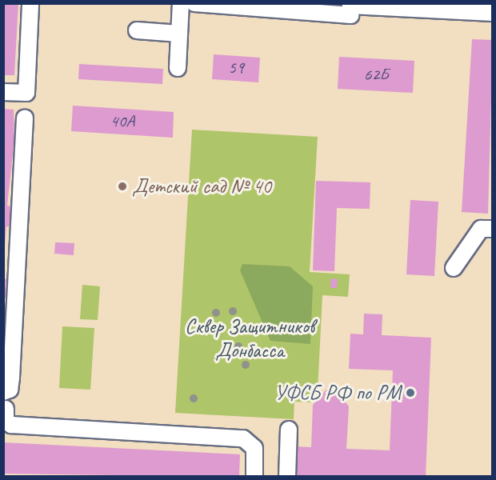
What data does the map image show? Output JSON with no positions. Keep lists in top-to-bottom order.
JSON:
{
  "parks": ["Сквер Защитников Донбасса"],
  "places": ["Детский сад № 40", "УФСБ РФ по РМ"],
  "house_numbers": ["59", "62Б", "40А"]
}
